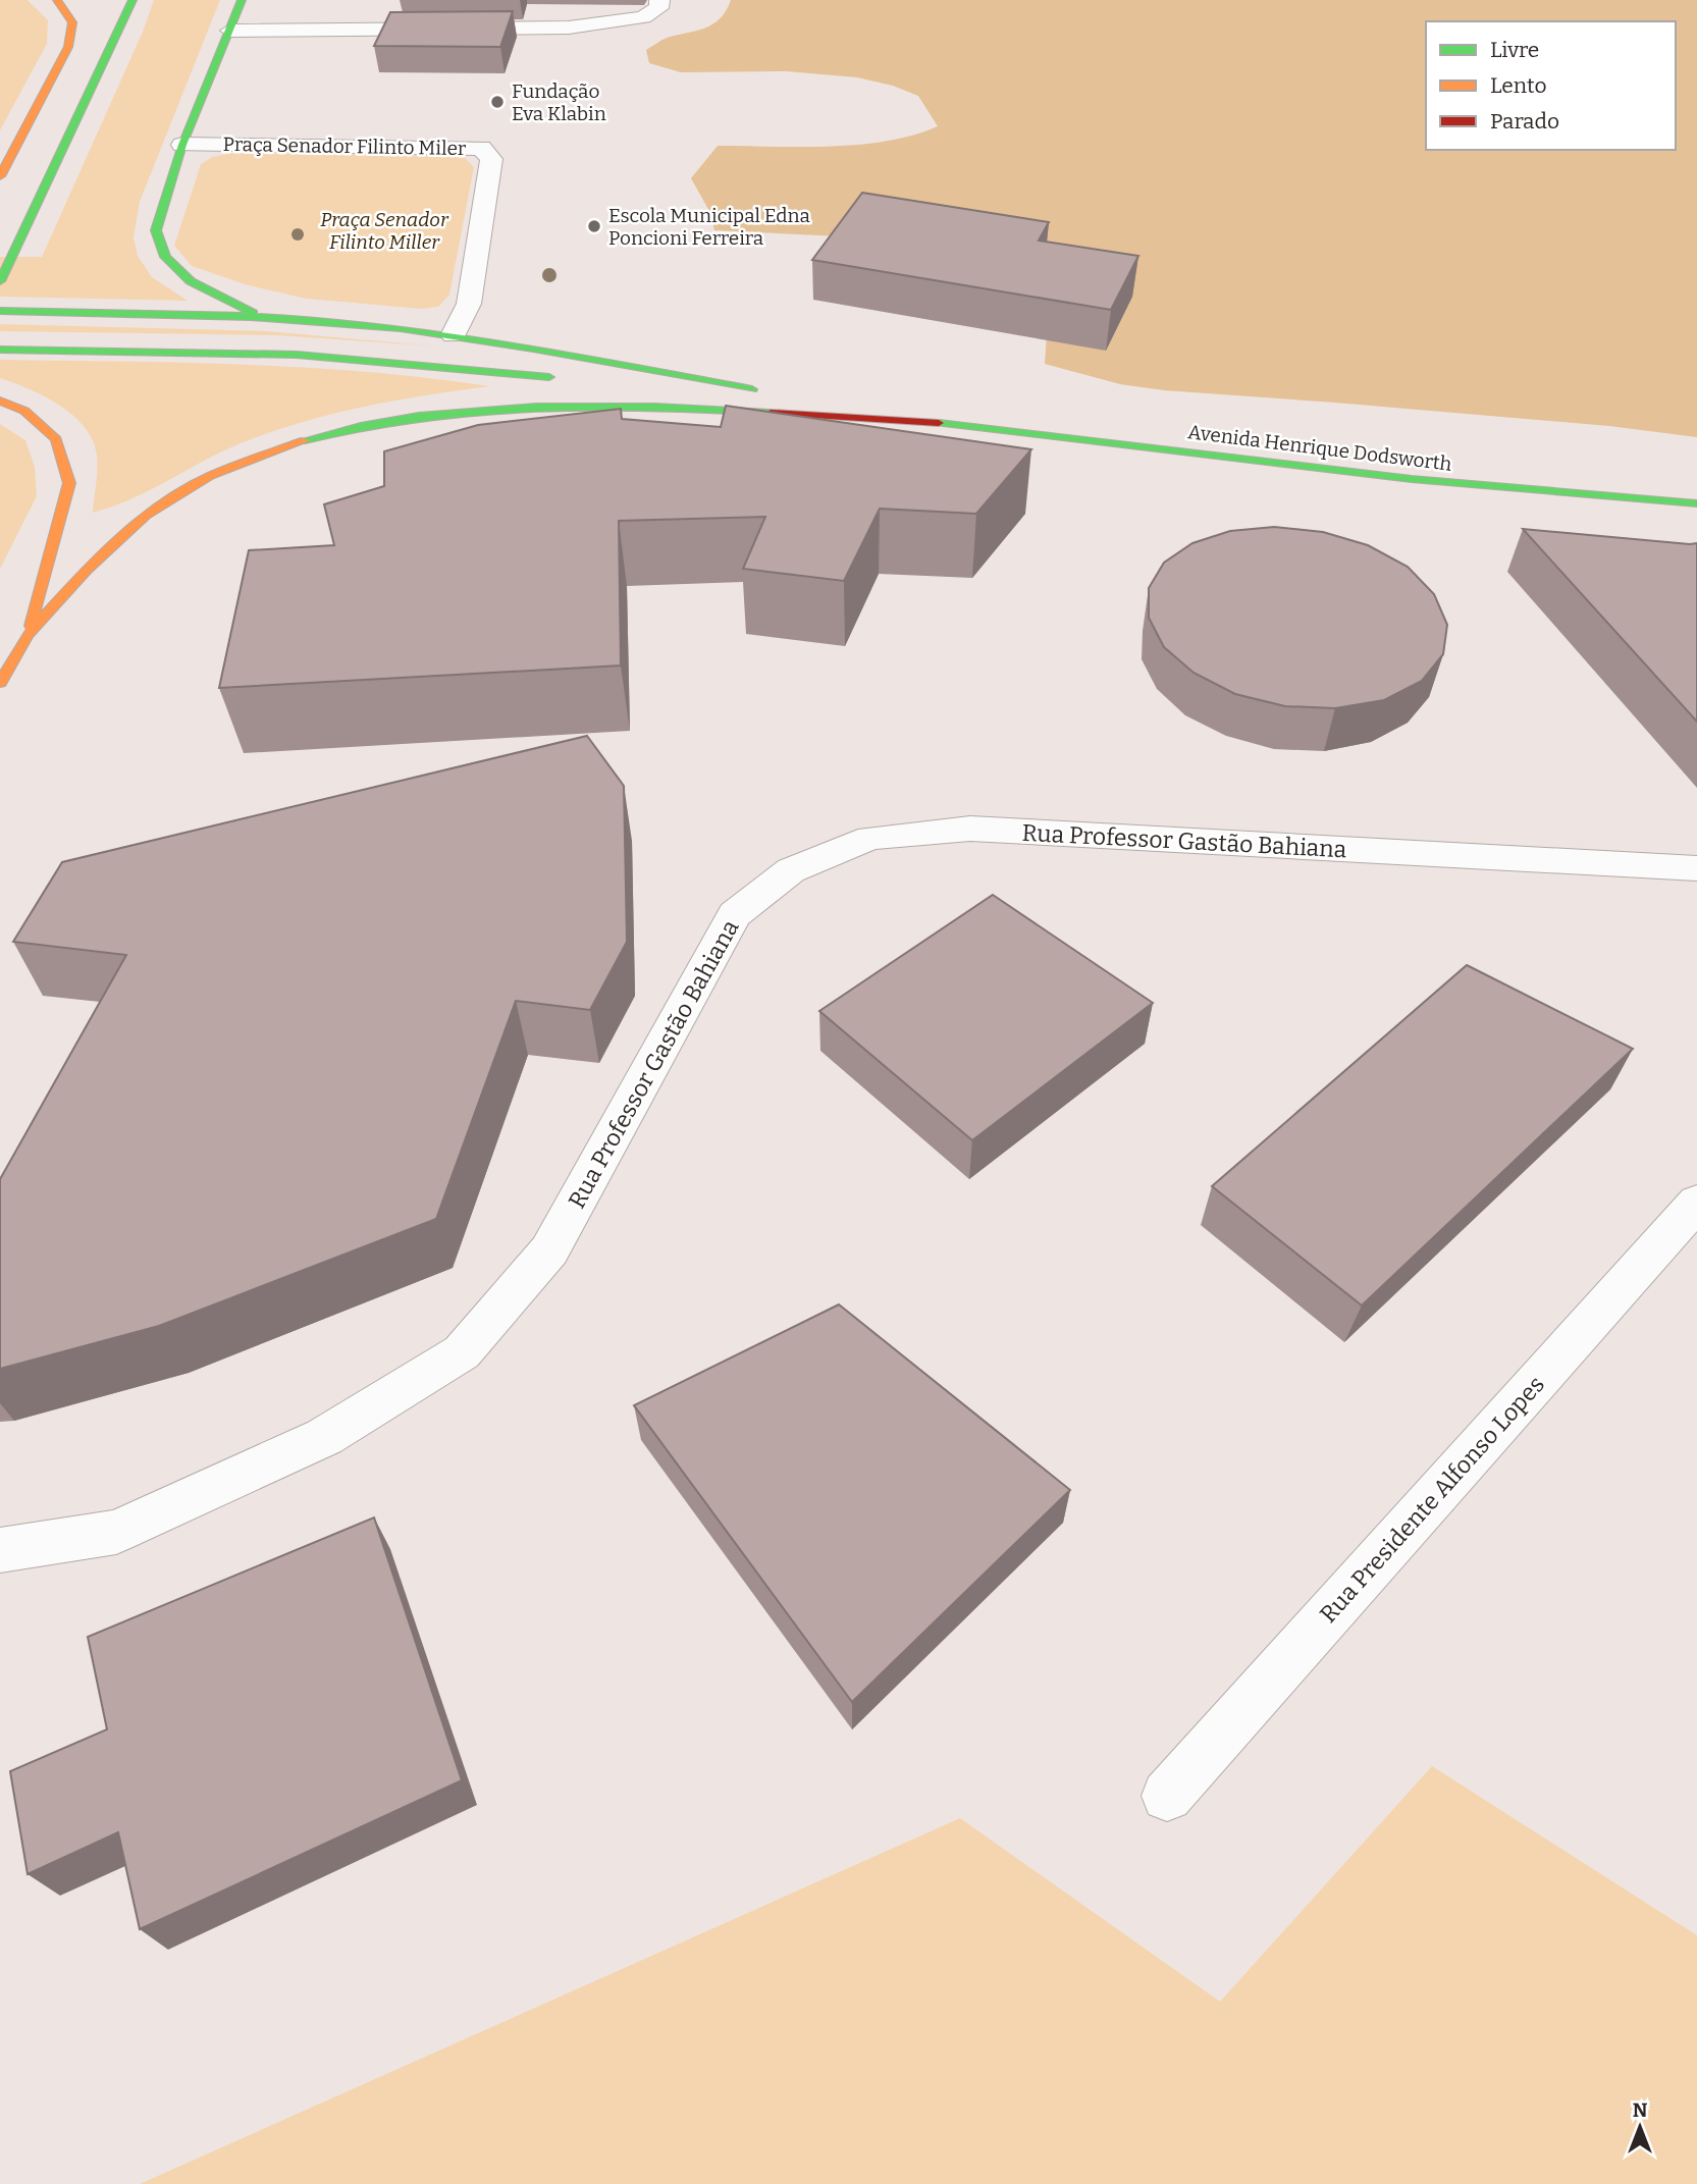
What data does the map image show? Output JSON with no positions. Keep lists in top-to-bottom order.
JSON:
{
  "streets": {
    "main road": ["Avenida Henrique Dodsworth"],
    "street": ["Praça Senador Filinto Miler", "Rua Professor Gastão Bahiana", "Rua Presidente Alfonso Lopes"]
  },
  "parks": ["Praça Senador Filinto Miller"],
  "places": ["Fundação Eva Klabin", "Escola Municipal Edna Poncioni Ferreira"],
  "legend": ["Livre", "Lento", "Parado"],
  "north": "top"
}
